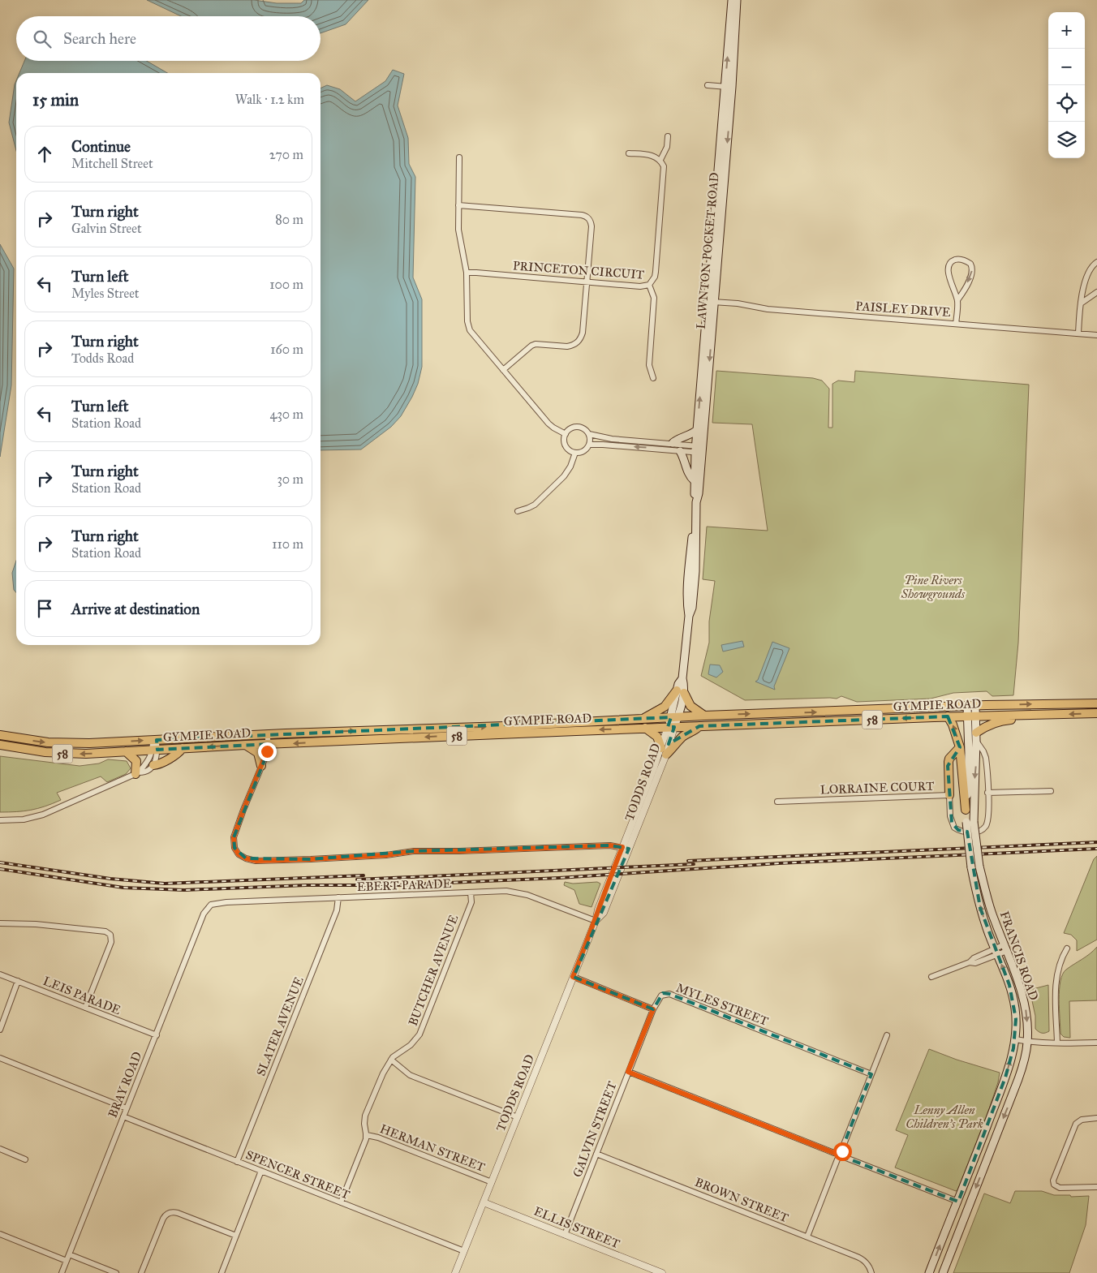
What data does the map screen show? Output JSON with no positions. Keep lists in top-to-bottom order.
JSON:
{
  "streets": {
    "highway": ["GYMPIE ROAD", "58"],
    "main road": ["LAWNTON POCKET ROAD", "TODDS ROAD", "FRANCIS ROAD"],
    "street": [
      "PRINCETON CIRCUIT",
      "PAISLEY DRIVE",
      "LORRAINE COURT",
      "EBERT PARADE",
      "BUTCHER AVENUE",
      "LEIS PARADE",
      "MYLES STREET",
      "SLATER AVENUE",
      "BRAY ROAD",
      "GALVIN STREET",
      "HERMAN STREET",
      "SPENCER STREET",
      "BROWN STREET",
      "ELLIS STREET"
    ]
  },
  "crossings": [
    ["LAWNTON POCKET ROAD", "PAISLEY DRIVE"],
    ["LAWNTON POCKET ROAD", "GYMPIE ROAD"],
    ["LAWNTON POCKET ROAD", "TODDS ROAD"],
    ["GYMPIE ROAD", "TODDS ROAD"],
    ["GYMPIE ROAD", "FRANCIS ROAD"],
    ["TODDS ROAD", "EBERT PARADE"],
    ["TODDS ROAD", "HERMAN STREET"],
    ["TODDS ROAD", "SPENCER STREET"],
    ["TODDS ROAD", "ELLIS STREET"],
    ["LORRAINE COURT", "FRANCIS ROAD"],
    ["EBERT PARADE", "BUTCHER AVENUE"],
    ["EBERT PARADE", "SLATER AVENUE"],
    ["EBERT PARADE", "BRAY ROAD"],
    ["BUTCHER AVENUE", "HERMAN STREET"],
    ["BUTCHER AVENUE", "SPENCER STREET"],
    ["LEIS PARADE", "BRAY ROAD"],
    ["MYLES STREET", "GALVIN STREET"],
    ["SLATER AVENUE", "SPENCER STREET"],
    ["BRAY ROAD", "SPENCER STREET"],
    ["GALVIN STREET", "BROWN STREET"],
    ["GALVIN STREET", "ELLIS STREET"]
  ],
  "parks": ["Pine Rivers Showgrounds", "Lenny Allen Children's Park"],
  "page": {
    "map_buttons": ["+", "−"],
    "search": "Search here",
    "heading": ["15 min", "Walk · 1.2 km"],
    "list": [
      ["Continue", "Mitchell Street", "270 m"],
      ["Turn right", "Galvin Street", "80 m"],
      ["Turn left", "Myles Street", "100 m"],
      ["Turn right", "Todds Road", "160 m"],
      ["Turn left", "Station Road", "430 m"],
      ["Turn right", "Station Road", "30 m"],
      ["Turn right", "Station Road", "110 m"],
      "Arrive at destination"
    ]
  }
}
